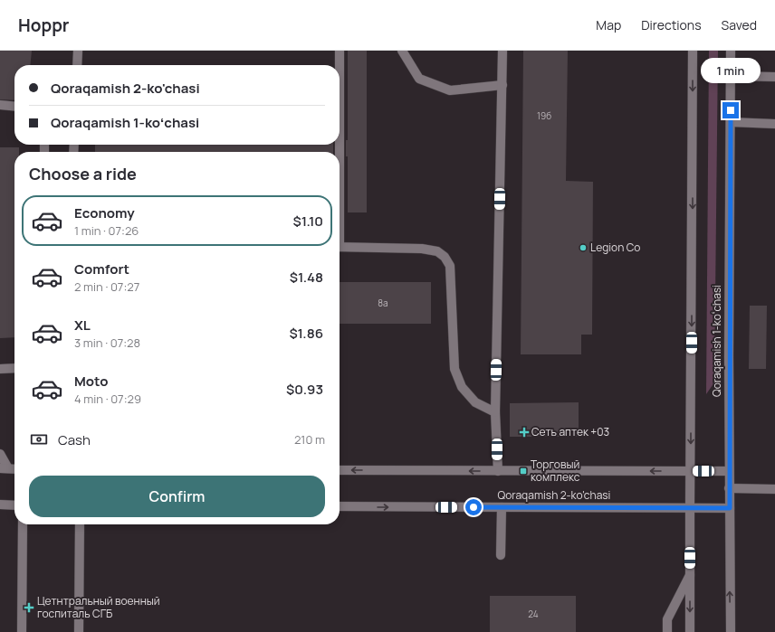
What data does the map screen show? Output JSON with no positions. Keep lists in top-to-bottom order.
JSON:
{
  "streets": {
    "main road": ["Qoraqamish 1-koʻchasi", "Qoraqamish 2-ko'chasi"]
  },
  "crossings": [
    ["Qoraqamish 1-koʻchasi", "Qoraqamish 2-ko'chasi"]
  ],
  "places": {
    "other": ["Legion Co"],
    "health": ["Сеть аптек +03", "Цетнтральный военный госпиталь СГБ"],
    "transit": ["Торговый комплекс"]
  },
  "house_numbers": ["19б", "8а", "24"],
  "page": {
    "header": "Hoppr",
    "nav": ["Map", "Directions", "Saved"],
    "bubble": "1 min",
    "banner": ["Qoraqamish 2-ko'chasi", "Qoraqamish 1-koʻchasi"],
    "heading": "Choose a ride",
    "list": [
      {
        "name": "Economy",
        "note": "1 min · 07:26",
        "value": "$1.10"
      },
      {
        "name": "Comfort",
        "note": "2 min · 07:27",
        "value": "$1.48"
      },
      {
        "name": "XL",
        "note": "3 min · 07:28",
        "value": "$1.86"
      },
      {
        "name": "Moto",
        "note": "4 min · 07:29",
        "value": "$0.93"
      }
    ],
    "pay": ["Cash", "210 m"],
    "buttons": "Confirm"
  }
}
